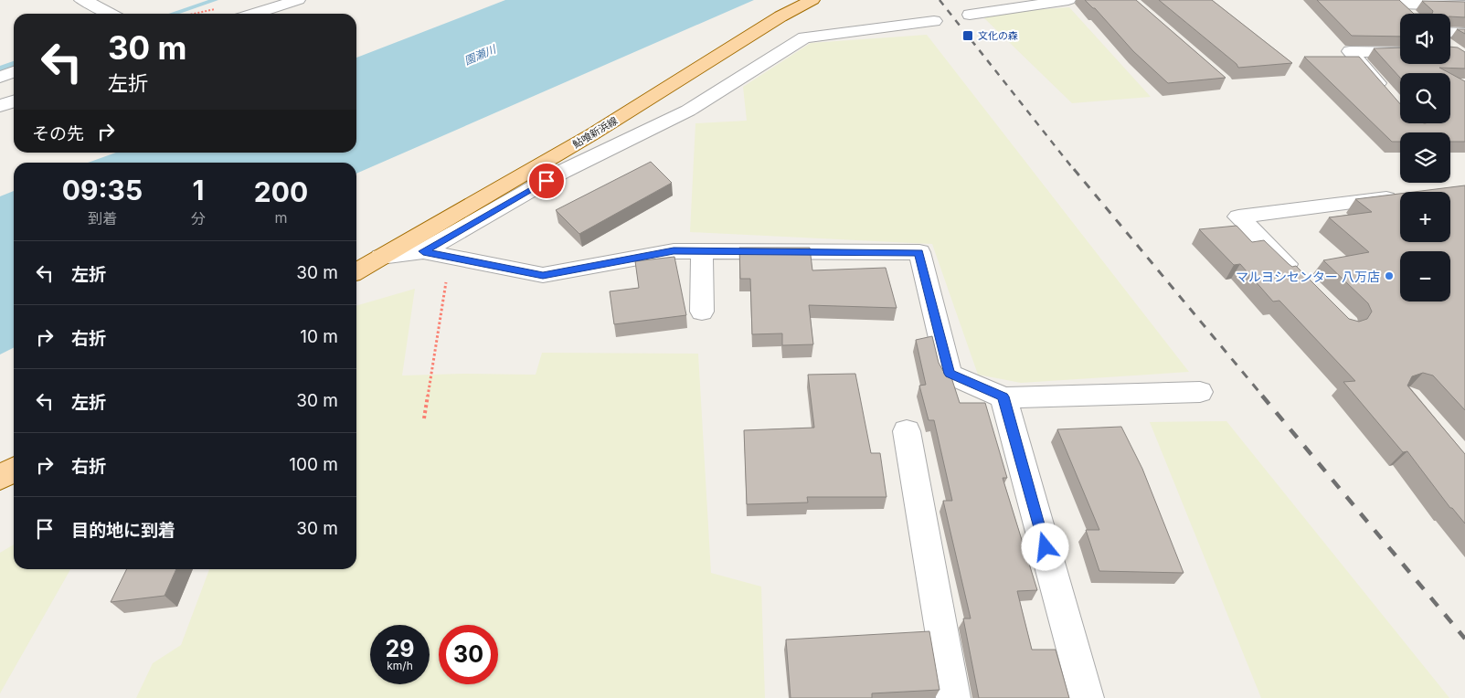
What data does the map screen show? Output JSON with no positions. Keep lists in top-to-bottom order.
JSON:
{
  "streets": {
    "main road": ["鮎喰新浜線"]
  },
  "water": ["園瀬川"],
  "places": {
    "transit": ["文化の森"],
    "other": ["マルヨシセンター 八万店"]
  },
  "page": {
    "map_buttons": ["+", "−"],
    "turn": ["30 m", "左折"],
    "then": "その先",
    "eta": [
      "09:35",
      "到着",
      "1",
      "分",
      "200",
      "m"
    ],
    "list": [
      {
        "name": "左折",
        "value": "30 m"
      },
      {
        "name": "右折",
        "value": "10 m"
      },
      {
        "name": "左折",
        "value": "30 m"
      },
      {
        "name": "右折",
        "value": "100 m"
      },
      {
        "name": "目的地に到着",
        "value": "30 m"
      }
    ],
    "speed": "29 km/h",
    "limit": "30"
  }
}
